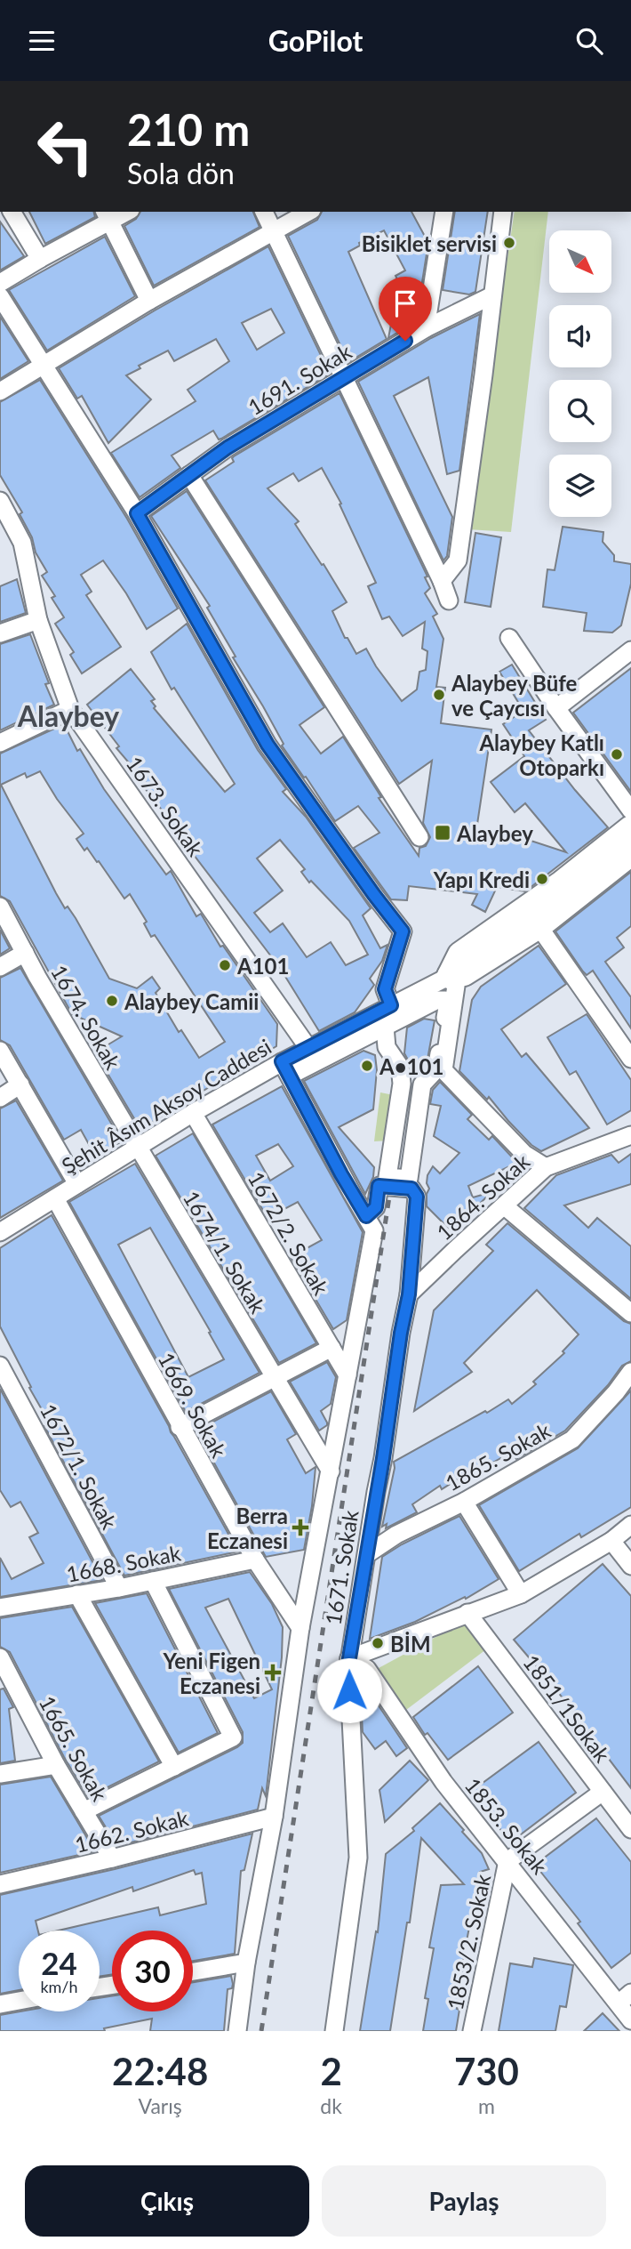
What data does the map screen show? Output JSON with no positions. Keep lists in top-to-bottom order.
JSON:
{
  "streets": {
    "street": [
      "1691. Sokak",
      "1673. Sokak",
      "1674. Sokak",
      "Şehit Âsım Aksoy Caddesi",
      "1864. Sokak",
      "1672/2. Sokak",
      "1674/1. Sokak",
      "1669. Sokak",
      "1865. Sokak",
      "1672/1. Sokak",
      "1668. Sokak",
      "1671. Sokak",
      "1851/1Sokak",
      "1665. Sokak",
      "1853. Sokak",
      "1662. Sokak",
      "1853/2. Sokak"
    ]
  },
  "crossings": [
    ["1673. Sokak", "Şehit Âsım Aksoy Caddesi"],
    ["1674. Sokak", "Şehit Âsım Aksoy Caddesi"],
    ["1674. Sokak", "1674/1. Sokak"],
    ["Şehit Âsım Aksoy Caddesi", "1672/2. Sokak"],
    ["Şehit Âsım Aksoy Caddesi", "1674/1. Sokak"],
    ["Şehit Âsım Aksoy Caddesi", "1669. Sokak"],
    ["1864. Sokak", "1671. Sokak"],
    ["1672/2. Sokak", "1671. Sokak"],
    ["1674/1. Sokak", "1671. Sokak"],
    ["1669. Sokak", "1668. Sokak"],
    ["1669. Sokak", "1671. Sokak"],
    ["1865. Sokak", "1671. Sokak"],
    ["1672/1. Sokak", "1668. Sokak"],
    ["1671. Sokak", "1853. Sokak"],
    ["1671. Sokak", "1662. Sokak"],
    ["1665. Sokak", "1662. Sokak"],
    ["1853. Sokak", "1853/2. Sokak"]
  ],
  "districts": ["Alaybey"],
  "places": {
    "other": [
      "Bisiklet servisi",
      "Alaybey Büfe ve Çaycısı",
      "Alaybey Katlı Otoparkı",
      "Yapı Kredi",
      "A101",
      "Alaybey Camii",
      "A•101",
      "BİM"
    ],
    "transit": ["Alaybey"],
    "health": ["Berra Eczanesi", "Yeni Figen Eczanesi"]
  },
  "north": "bottom right",
  "page": {
    "header": "GoPilot",
    "turn": ["210 m", "Sola dön"],
    "speed": "24 km/h",
    "limit": "30",
    "eta": [
      "22:48",
      "Varış",
      "2",
      "dk",
      "730",
      "m"
    ],
    "buttons": ["Çıkış", "Paylaş"]
  }
}
